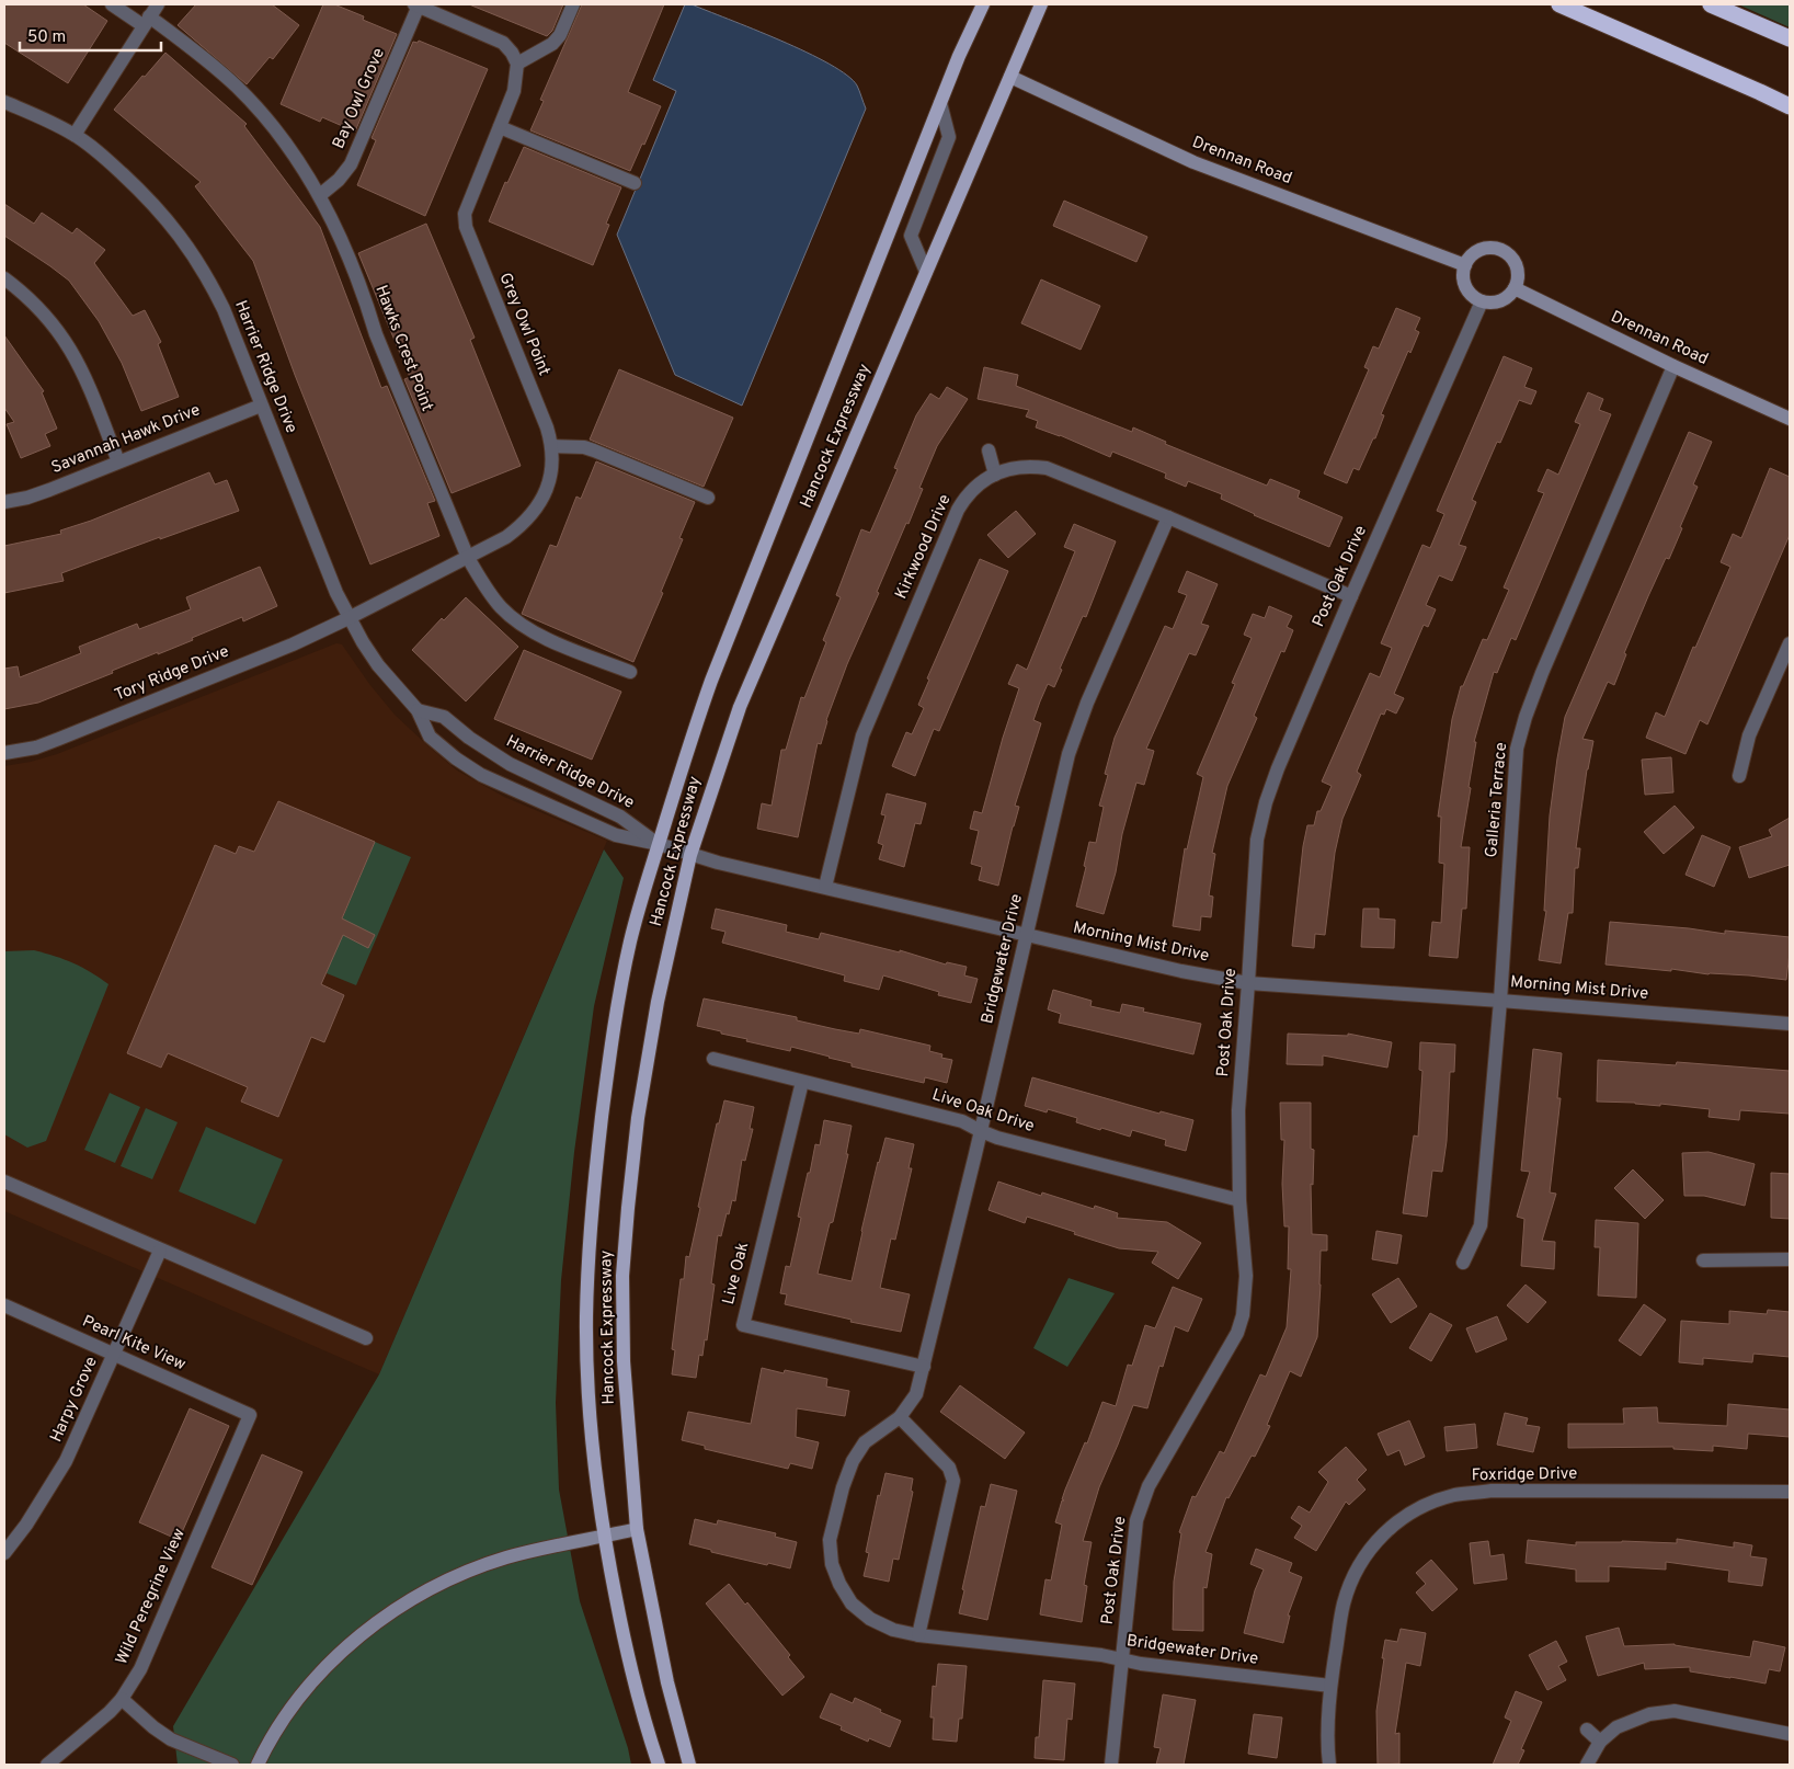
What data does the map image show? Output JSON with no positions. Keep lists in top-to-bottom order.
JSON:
{
  "streets": {
    "main road": ["Hancock Expressway"],
    "street": [
      "Bay Owl Grove",
      "Drennan Road",
      "Grey Owl Point",
      "Hawks Crest Point",
      "Harrier Ridge Drive",
      "Savannah Hawk Drive",
      "Kirkwood Drive",
      "Post Oak Drive",
      "Tory Ridge Drive",
      "Galleria Terrace",
      "Morning Mist Drive",
      "Bridgewater Drive",
      "Live Oak Drive",
      "Live Oak",
      "Pearl Kite View",
      "Harpy Grove",
      "Foxridge Drive",
      "Wild Peregrine View"
    ]
  },
  "crossings": [
    ["Bay Owl Grove", "Hawks Crest Point"],
    ["Drennan Road", "Hancock Expressway"],
    ["Drennan Road", "Post Oak Drive"],
    ["Drennan Road", "Galleria Terrace"],
    ["Grey Owl Point", "Hawks Crest Point"],
    ["Grey Owl Point", "Harrier Ridge Drive"],
    ["Grey Owl Point", "Tory Ridge Drive"],
    ["Harrier Ridge Drive", "Hancock Expressway"],
    ["Harrier Ridge Drive", "Savannah Hawk Drive"],
    ["Harrier Ridge Drive", "Tory Ridge Drive"],
    ["Harrier Ridge Drive", "Morning Mist Drive"],
    ["Hancock Expressway", "Morning Mist Drive"],
    ["Kirkwood Drive", "Post Oak Drive"],
    ["Kirkwood Drive", "Morning Mist Drive"],
    ["Kirkwood Drive", "Bridgewater Drive"],
    ["Post Oak Drive", "Morning Mist Drive"],
    ["Post Oak Drive", "Bridgewater Drive"],
    ["Post Oak Drive", "Live Oak Drive"],
    ["Galleria Terrace", "Morning Mist Drive"],
    ["Morning Mist Drive", "Bridgewater Drive"],
    ["Bridgewater Drive", "Live Oak Drive"],
    ["Bridgewater Drive", "Live Oak"],
    ["Bridgewater Drive", "Foxridge Drive"],
    ["Live Oak Drive", "Live Oak"],
    ["Pearl Kite View", "Harpy Grove"],
    ["Pearl Kite View", "Wild Peregrine View"]
  ],
  "scale_bar": "50 m"
}
